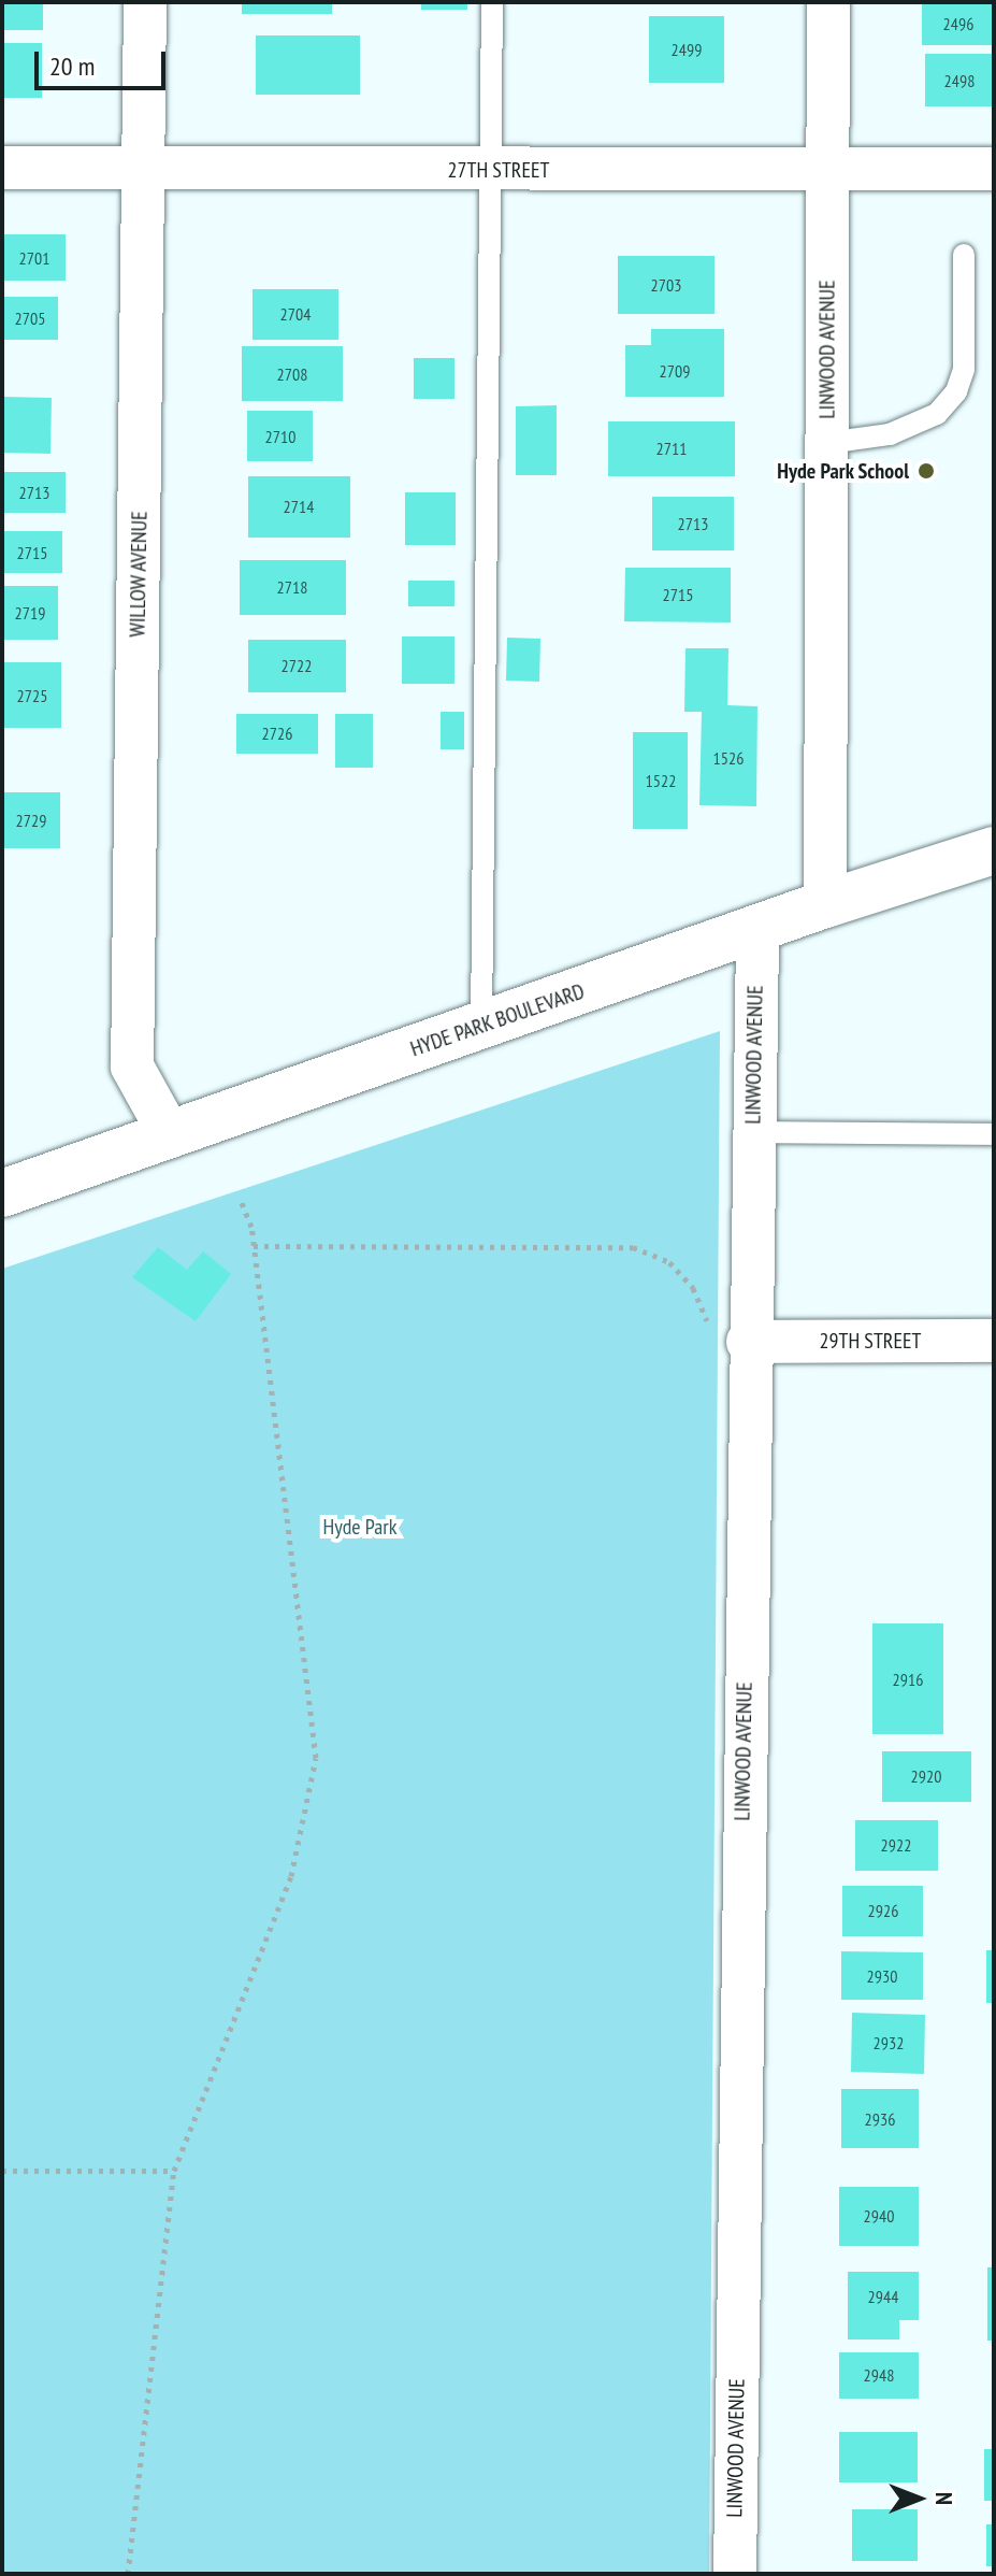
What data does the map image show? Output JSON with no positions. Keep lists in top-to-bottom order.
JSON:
{
  "streets": {
    "main road": ["HYDE PARK BOULEVARD"],
    "street": [
      "27TH STREET",
      "LINWOOD AVENUE",
      "WILLOW AVENUE",
      "29TH STREET"
    ]
  },
  "crossings": [
    ["27TH STREET", "LINWOOD AVENUE"],
    ["27TH STREET", "WILLOW AVENUE"],
    ["LINWOOD AVENUE", "HYDE PARK BOULEVARD"],
    ["LINWOOD AVENUE", "29TH STREET"],
    ["WILLOW AVENUE", "HYDE PARK BOULEVARD"]
  ],
  "parks": ["Hyde Park"],
  "places": ["Hyde Park School"],
  "house_numbers": [
    "2496",
    "2499",
    "2498",
    "2701",
    "2703",
    "2704",
    "2705",
    "2709",
    "2708",
    "2710",
    "2711",
    "2713",
    "2714",
    "2713",
    "2715",
    "2718",
    "2715",
    "2719",
    "2722",
    "2725",
    "2726",
    "1526",
    "1522",
    "2729",
    "2916",
    "2920",
    "2922",
    "2926",
    "2930",
    "2932",
    "2936",
    "2940",
    "2944",
    "2948"
  ],
  "scale_bar": "20 m",
  "north": "right"
}
